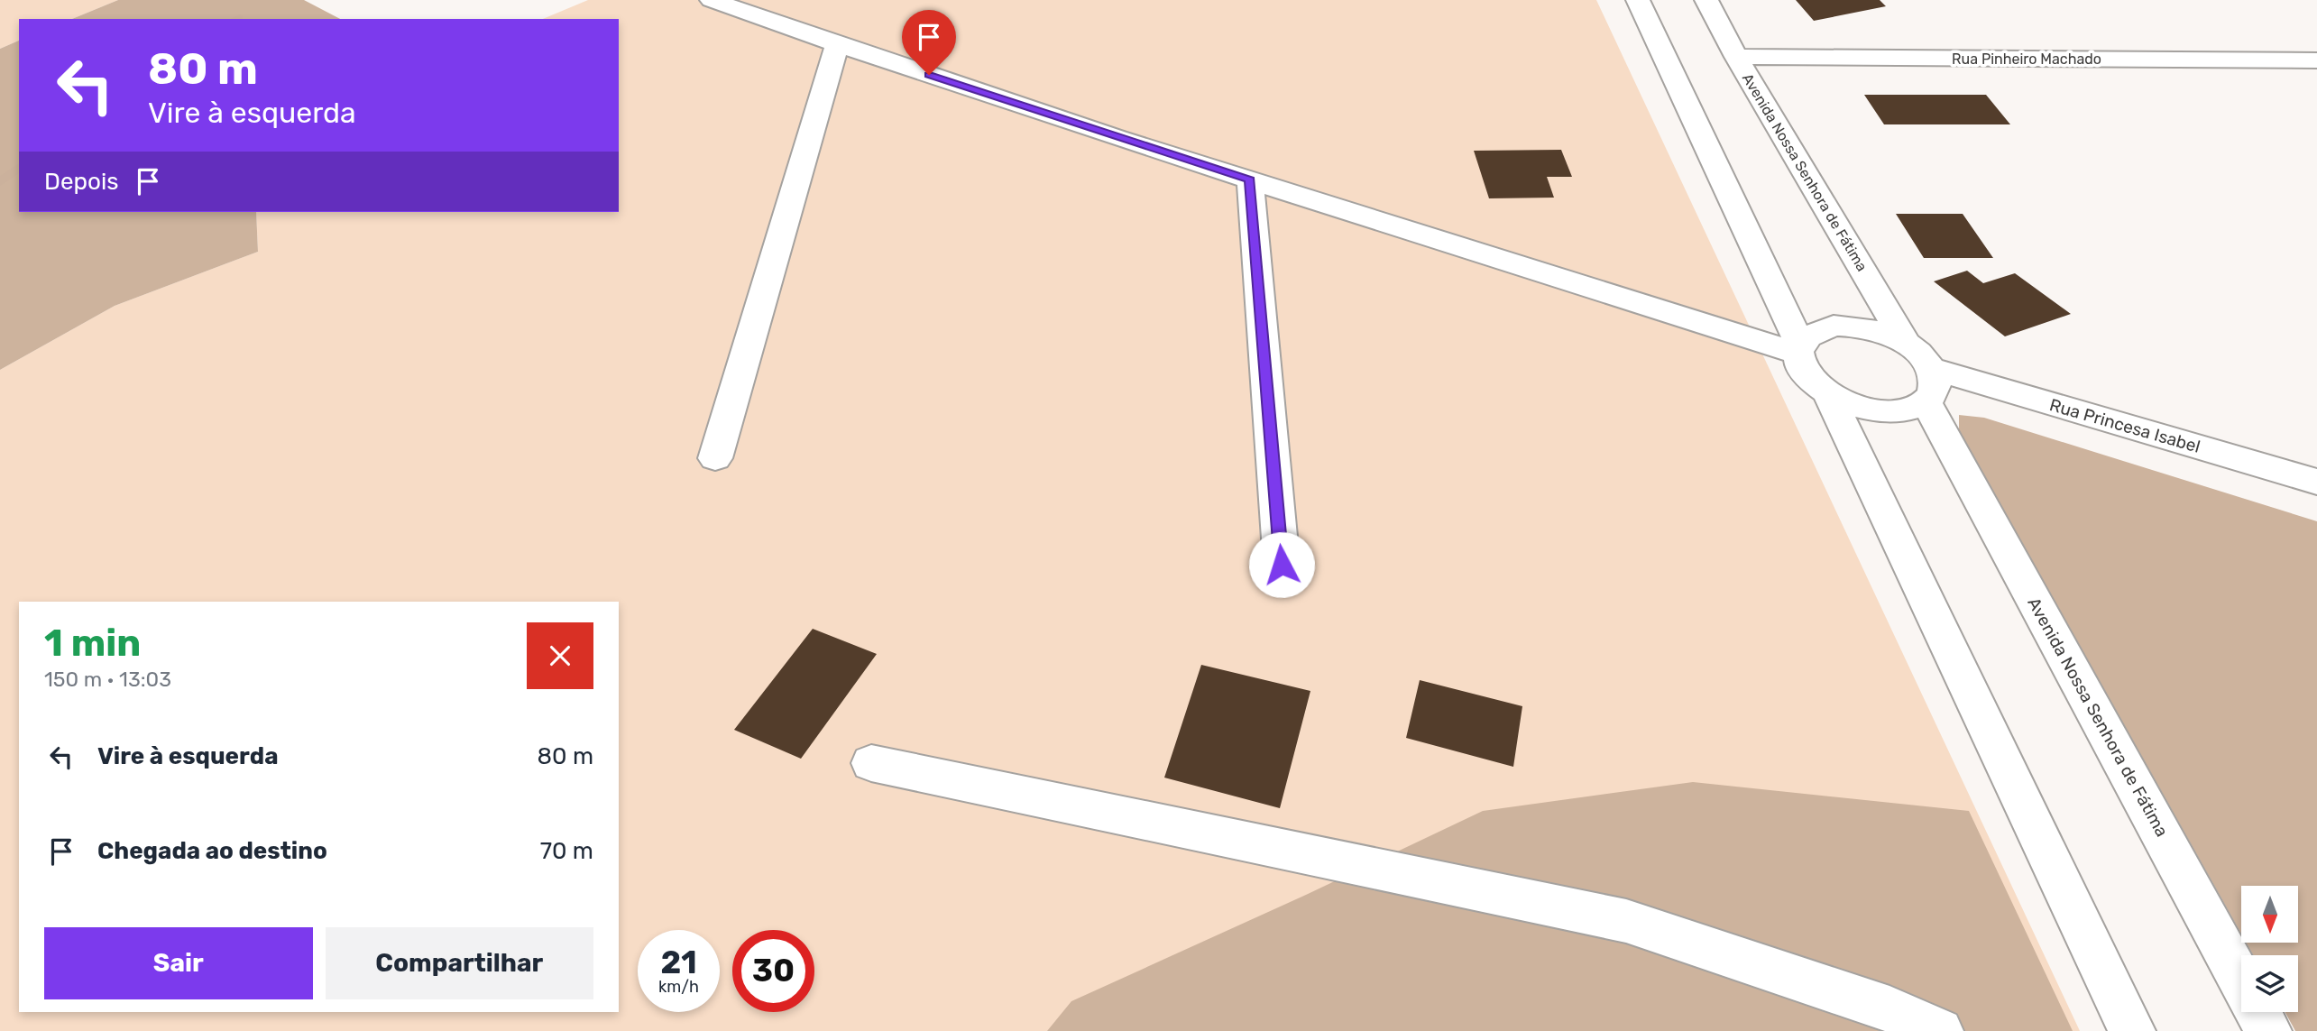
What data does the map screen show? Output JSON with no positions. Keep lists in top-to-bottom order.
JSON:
{
  "streets": {
    "street": ["Rua Pinheiro Machado", "Avenida Nossa Senhora de Fátima", "Rua Princesa Isabel"]
  },
  "crossings": [
    ["Rua Pinheiro Machado", "Avenida Nossa Senhora de Fátima"],
    ["Avenida Nossa Senhora de Fátima", "Rua Princesa Isabel"]
  ],
  "north": "bottom",
  "page": {
    "turn": ["80 m", "Vire à esquerda"],
    "then": "Depois",
    "heading": ["1 min", "150 m · 13:03"],
    "list": [
      {
        "name": "Vire à esquerda",
        "value": "80 m"
      },
      {
        "name": "Chegada ao destino",
        "value": "70 m"
      }
    ],
    "buttons": ["Sair", "Compartilhar"],
    "speed": "21 km/h",
    "limit": "30"
  }
}
